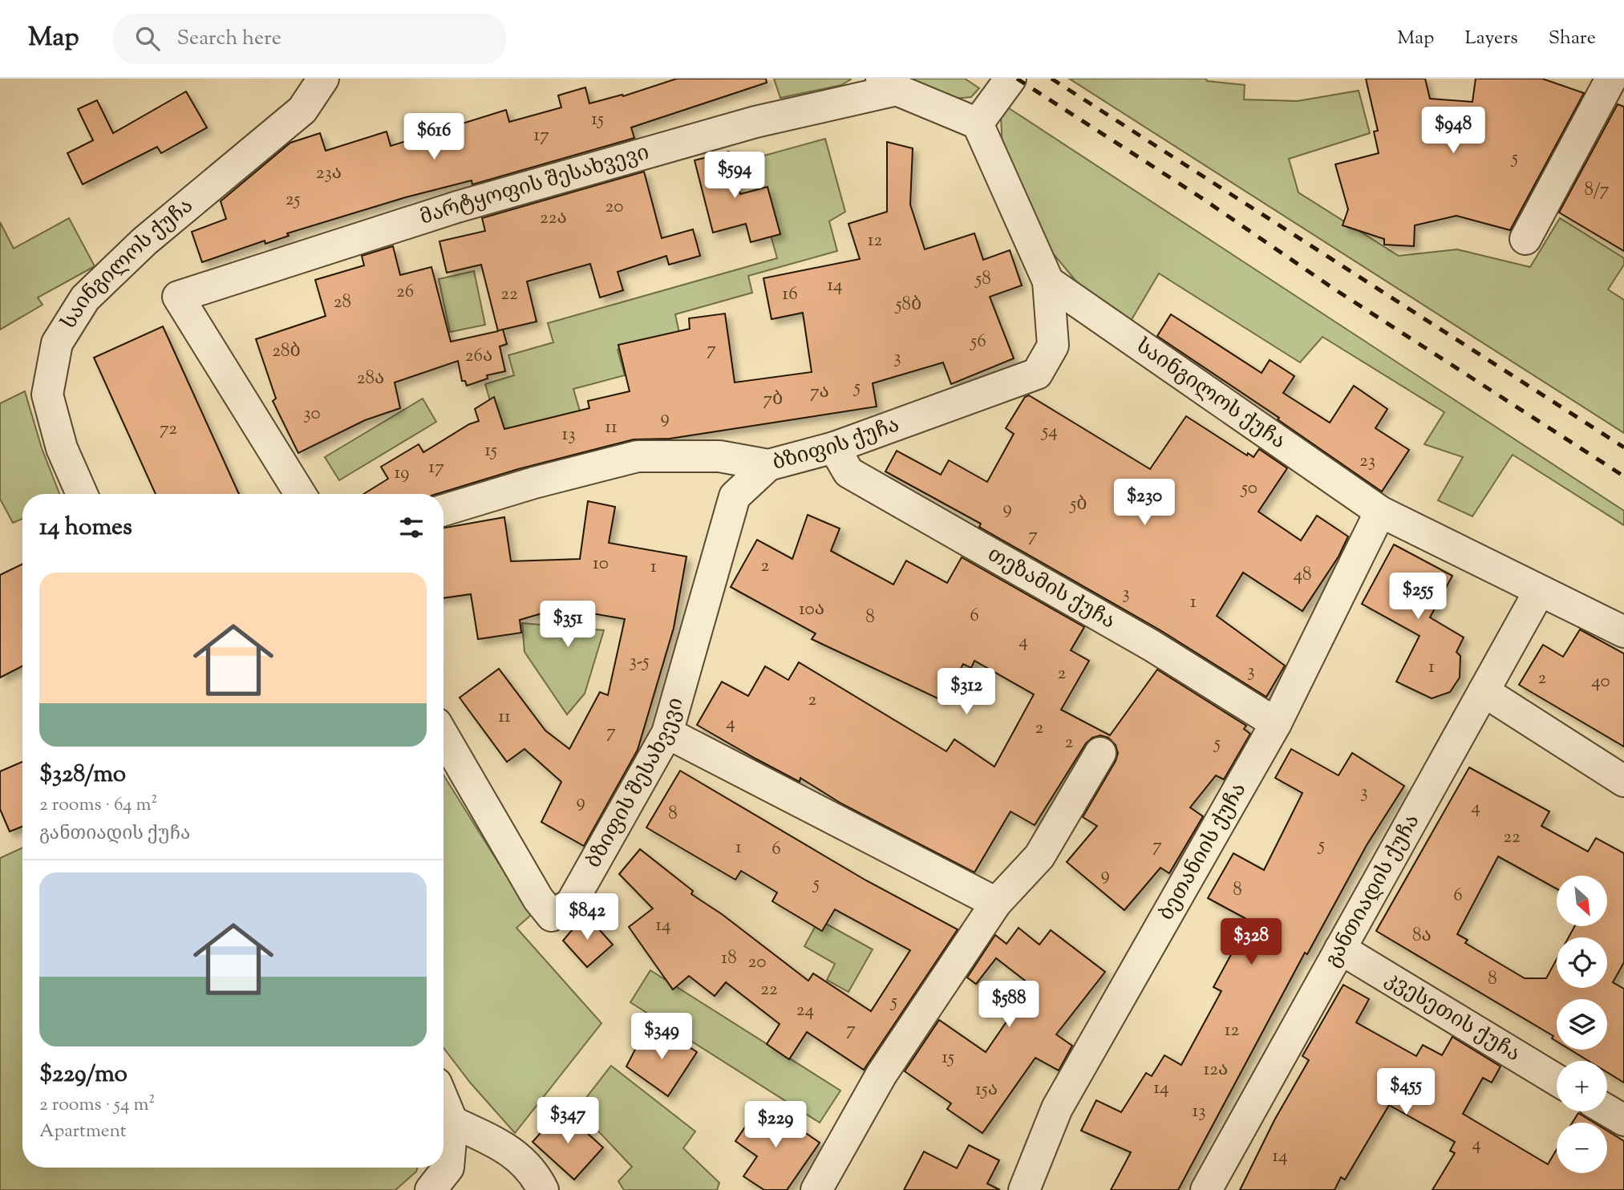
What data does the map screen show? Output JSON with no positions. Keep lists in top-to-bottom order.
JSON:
{
  "streets": {
    "street": [
      "მარტყოფის შესახვევი",
      "საინგილოს ქუჩა",
      "ბზიფის ქუჩა",
      "თეზამის ქუჩა",
      "ბზიფის შესახვევი",
      "ბეთანიის ქუჩა",
      "განთიადის ქუჩა",
      "კვესეთის ქუჩა"
    ]
  },
  "crossings": [
    ["საინგილოს ქუჩა", "ბზიფის ქუჩა"],
    ["საინგილოს ქუჩა", "ბეთანიის ქუჩა"],
    ["საინგილოს ქუჩა", "განთიადის ქუჩა"],
    ["ბზიფის ქუჩა", "თეზამის ქუჩა"],
    ["ბზიფის ქუჩა", "ბზიფის შესახვევი"],
    ["თეზამის ქუჩა", "ბეთანიის ქუჩა"],
    ["განთიადის ქუჩა", "კვესეთის ქუჩა"]
  ],
  "house_numbers": [
    "15",
    "17",
    "5",
    "23ა",
    "8/7",
    "25",
    "20",
    "22ა",
    "12",
    "58",
    "14",
    "26",
    "22",
    "16",
    "28",
    "58ბ",
    "56",
    "7",
    "28ბ",
    "26ა",
    "3",
    "28ა",
    "5",
    "7ა",
    "7ბ",
    "30",
    "9",
    "11",
    "72",
    "54",
    "13",
    "15",
    "23",
    "17",
    "19",
    "50",
    "5ბ",
    "9",
    "7",
    "10",
    "2",
    "1",
    "48",
    "3",
    "1",
    "10ა",
    "6",
    "8",
    "4",
    "3-5",
    "1",
    "3",
    "2",
    "2",
    "40",
    "2",
    "11",
    "4",
    "2",
    "7",
    "2",
    "5",
    "3",
    "9",
    "4",
    "8",
    "22",
    "5",
    "7",
    "1",
    "6",
    "9",
    "5",
    "8",
    "6",
    "14",
    "8ა",
    "18",
    "20",
    "8",
    "22",
    "5",
    "24",
    "7",
    "12",
    "15",
    "12ა",
    "14",
    "15ა",
    "13",
    "4",
    "14"
  ],
  "north": "bottom right",
  "page": {
    "header": "Map",
    "search": "Search here",
    "nav": ["Map", "Layers", "Share"],
    "price": [
      "$948",
      "$616",
      "$594",
      "$230",
      "$255",
      "$351",
      "$312",
      "$842",
      "$328",
      "$588",
      "$349",
      "$455",
      "$347",
      "$229"
    ],
    "heading": "14 homes",
    "list": [
      {
        "name": "$328/mo",
        "note": "2 rooms · 64 m² · განთიადის ქუჩა"
      },
      {
        "name": "$229/mo",
        "note": "2 rooms · 54 m² · Apartment"
      }
    ],
    "map_buttons": ["+", "−"]
  }
}
